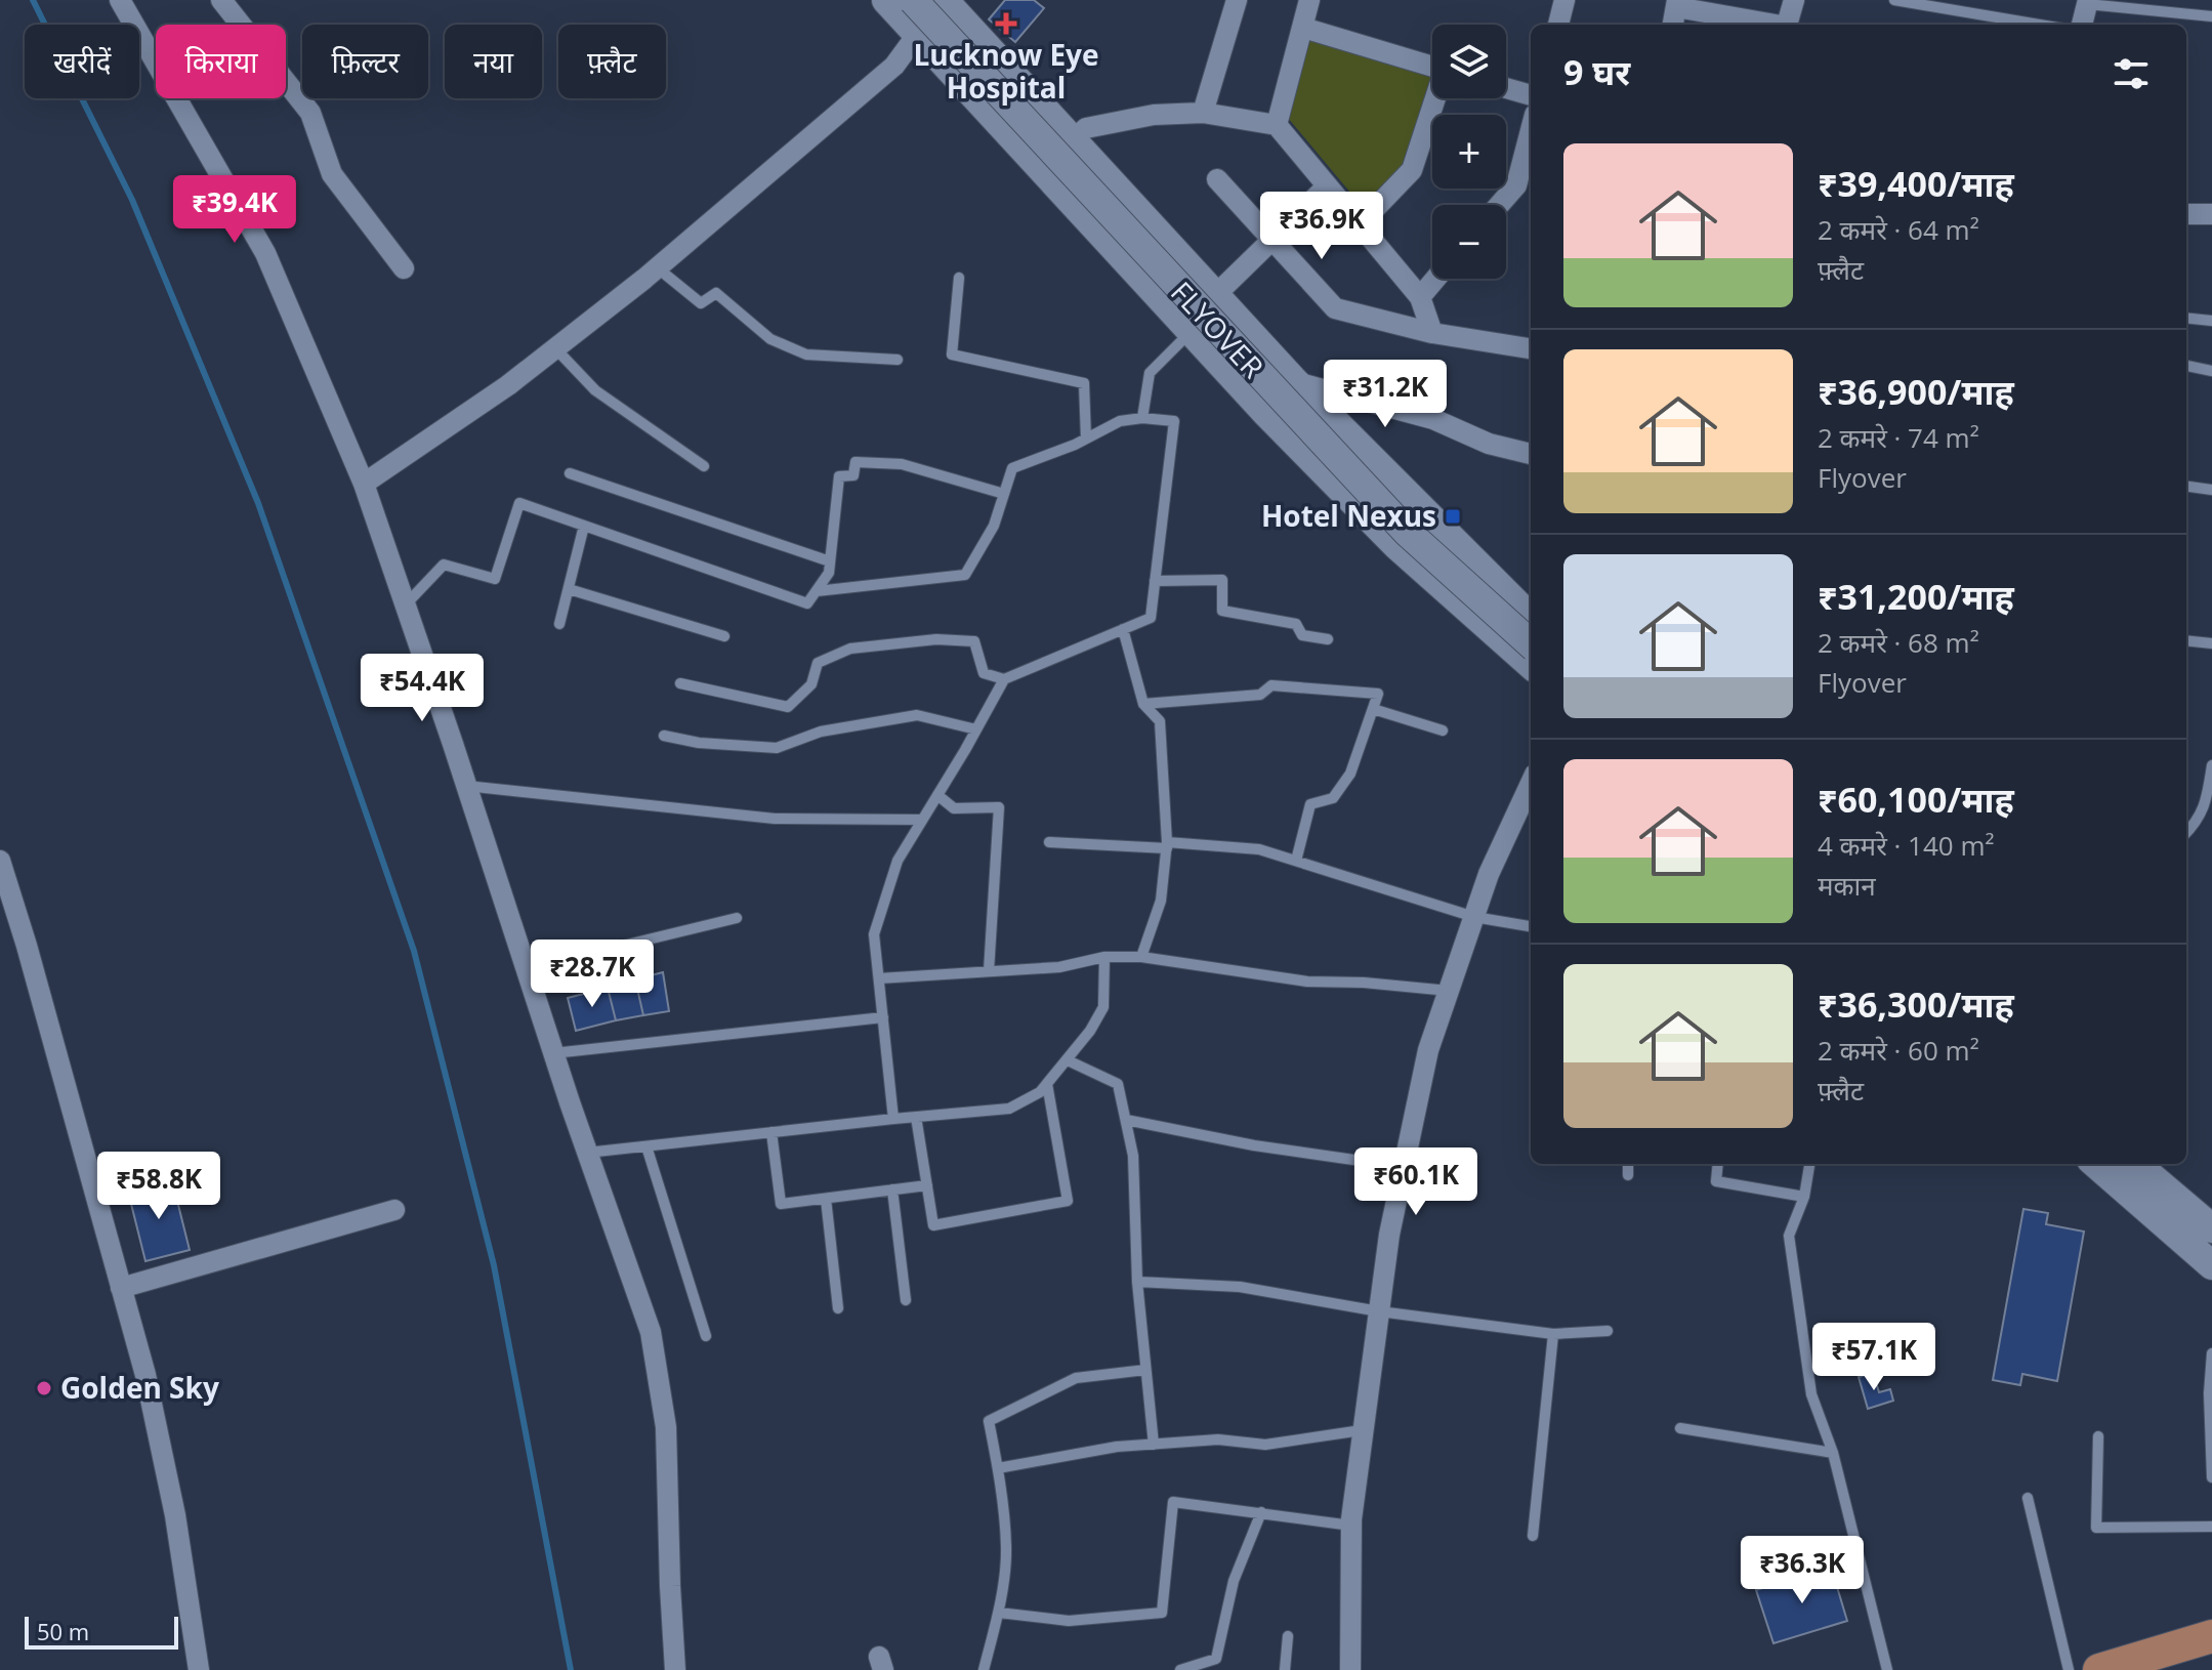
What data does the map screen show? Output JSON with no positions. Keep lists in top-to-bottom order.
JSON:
{
  "streets": {
    "main road": ["FLYOVER"]
  },
  "places": {
    "health": ["Lucknow Eye Hospital"],
    "transit": ["Hotel Nexus"],
    "other": ["Golden Sky"]
  },
  "scale_bar": "50 m",
  "page": {
    "map_buttons": ["+", "−"],
    "chip": [
      "खरीदें",
      "किराया",
      "फ़िल्टर",
      "नया",
      "फ़्लैट"
    ],
    "heading": "9 घर",
    "list": [
      {
        "name": "₹39,400/माह",
        "note": "2 कमरे · 64 m² · फ़्लैट"
      },
      {
        "name": "₹36,900/माह",
        "note": "2 कमरे · 74 m² · Flyover"
      },
      {
        "name": "₹31,200/माह",
        "note": "2 कमरे · 68 m² · Flyover"
      },
      {
        "name": "₹60,100/माह",
        "note": "4 कमरे · 140 m² · मकान"
      },
      {
        "name": "₹36,300/माह",
        "note": "2 कमरे · 60 m² · फ़्लैट"
      }
    ],
    "price": [
      "₹39.4K",
      "₹36.9K",
      "₹31.2K",
      "₹54.4K",
      "₹28.7K",
      "₹60.1K",
      "₹58.8K",
      "₹57.1K",
      "₹36.3K"
    ],
    "scale": "50 m"
  }
}
